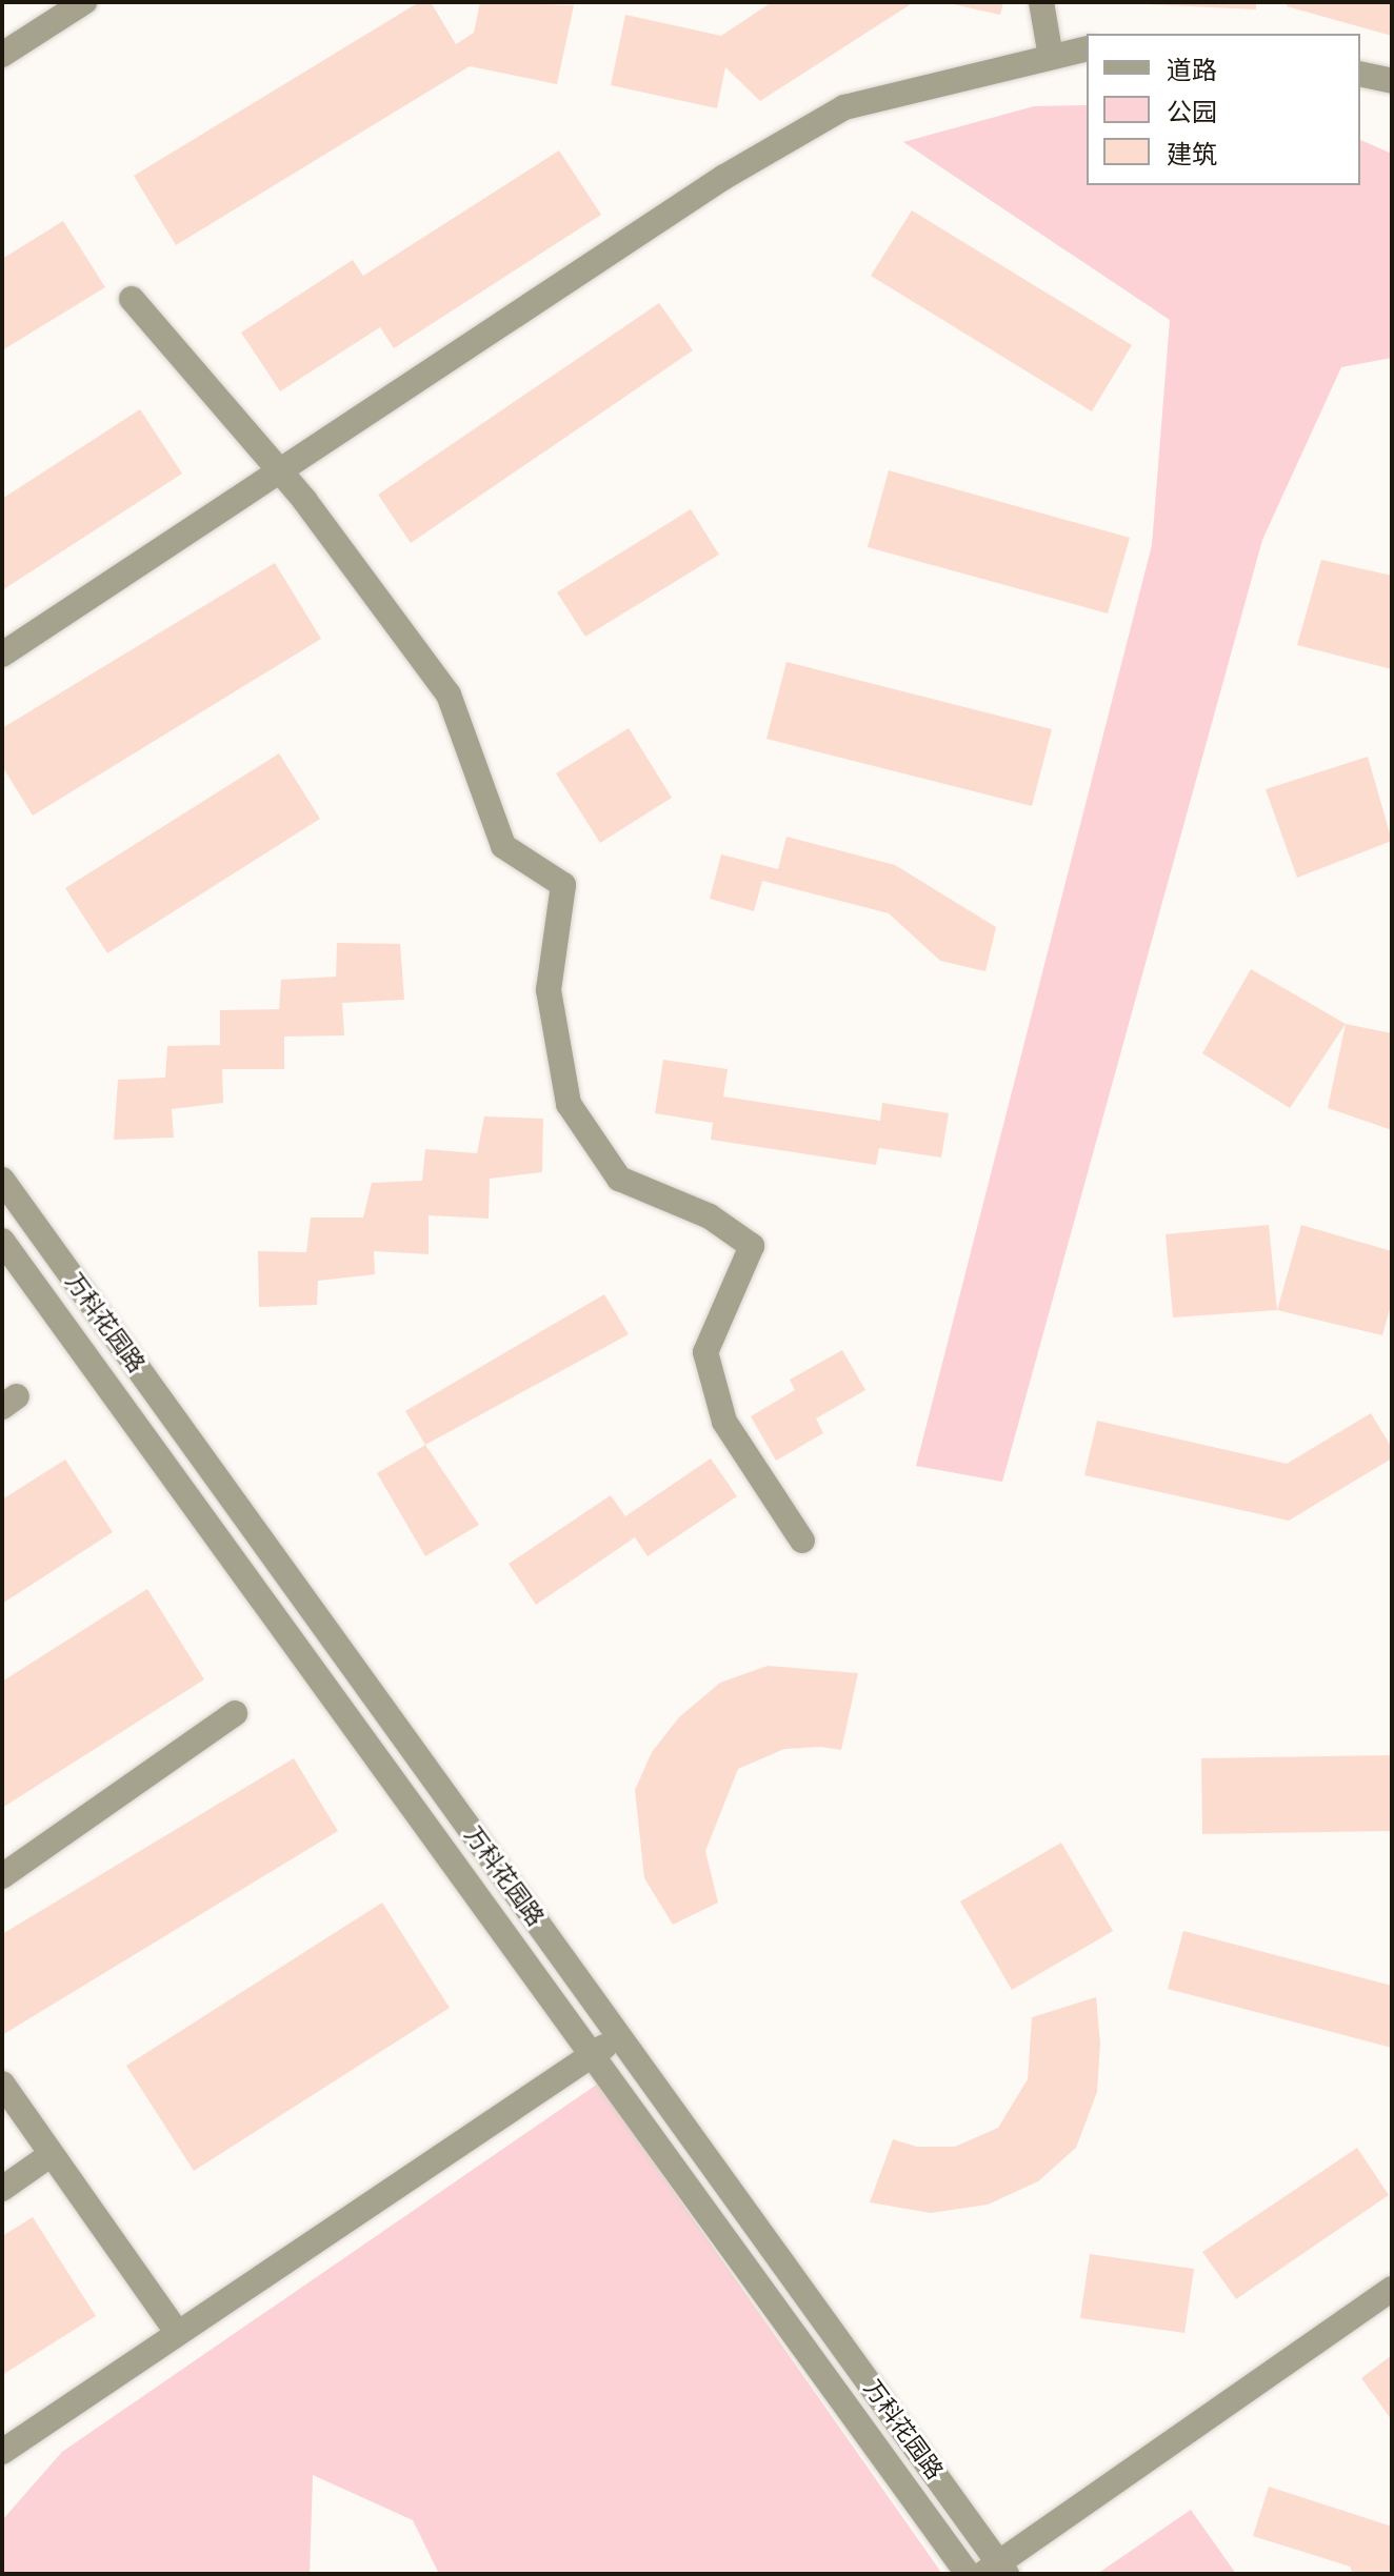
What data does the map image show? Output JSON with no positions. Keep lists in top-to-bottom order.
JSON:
{
  "streets": {
    "street": ["万科花园路"]
  },
  "legend": ["道路", "公园", "建筑"]
}
